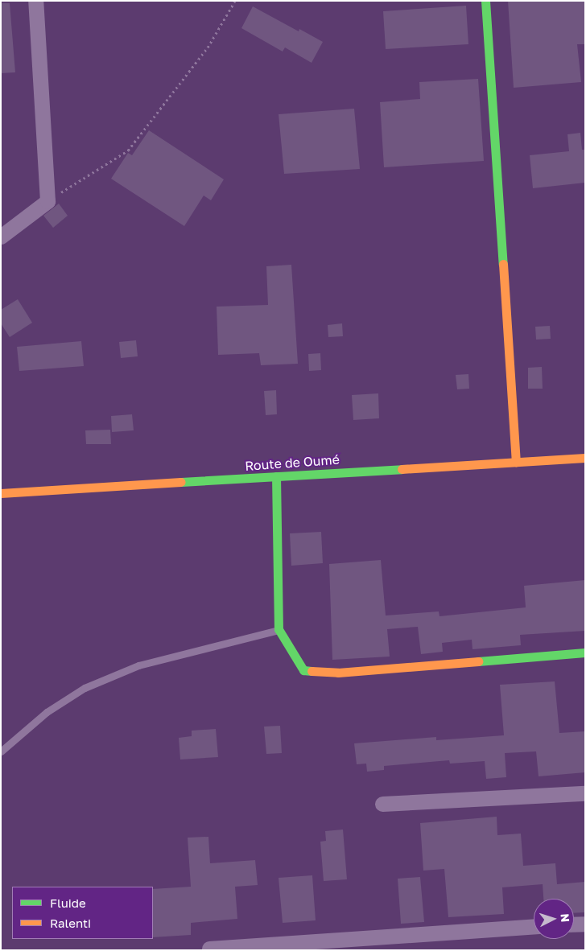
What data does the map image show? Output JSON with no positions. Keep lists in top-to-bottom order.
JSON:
{
  "streets": {
    "street": ["Route de Oumé"]
  },
  "legend": ["Fluide", "Ralenti"],
  "north": "right"
}
